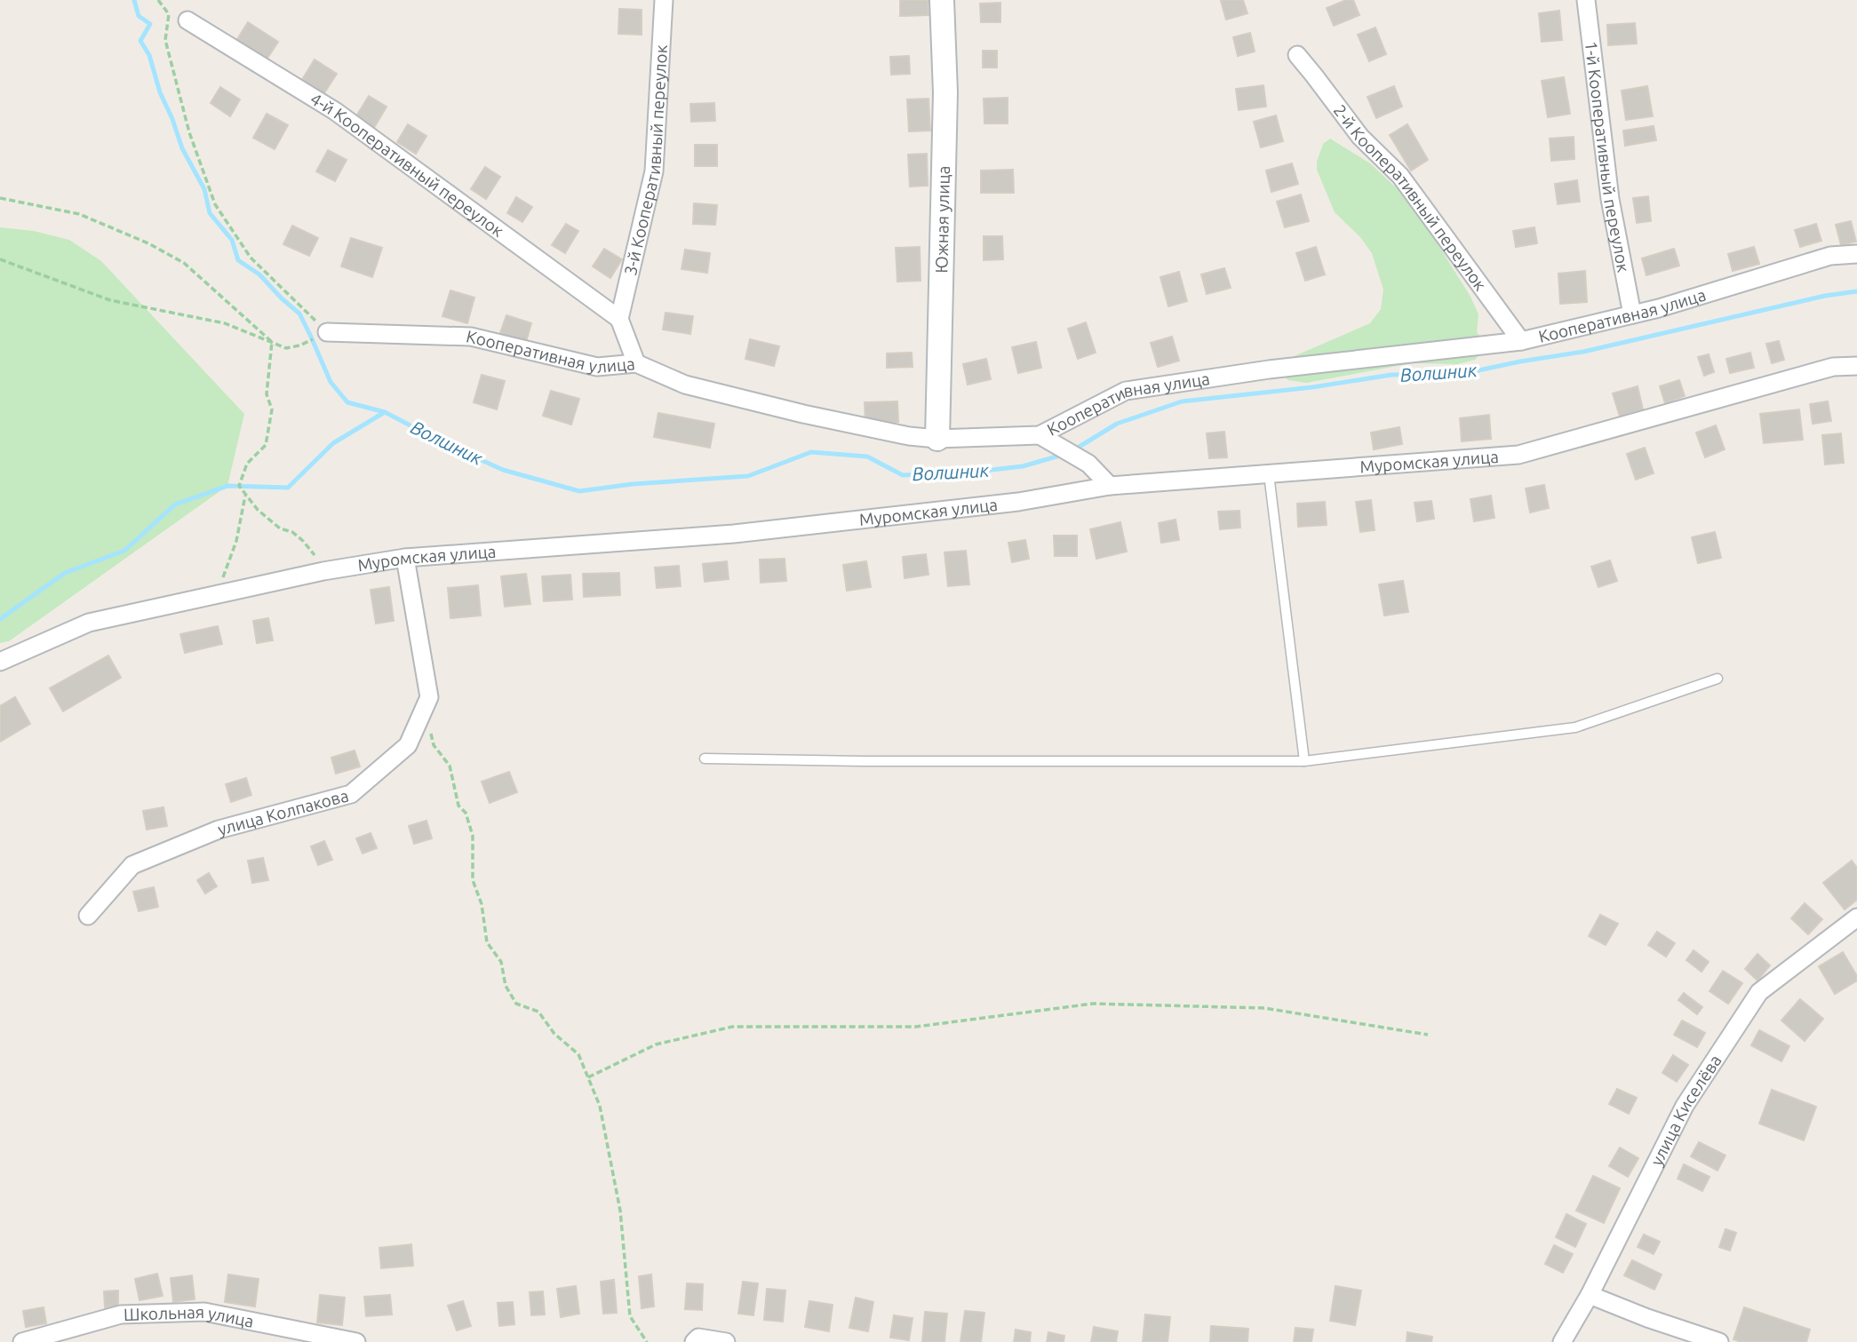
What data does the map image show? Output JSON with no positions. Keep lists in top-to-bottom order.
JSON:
{
  "streets": {
    "street": [
      "1-й Кооперативный переулок",
      "3-й Кооперативный переулок",
      "4-й Кооперативный переулок",
      "2-й Кооперативный переулок",
      "Южная улица",
      "Кооперативная улица",
      "Муромская улица",
      "улица Колпакова",
      "улица Киселёва",
      "Школьная улица"
    ]
  },
  "crossings": [
    ["1-й Кооперативный переулок", "Кооперативная улица"],
    ["3-й Кооперативный переулок", "4-й Кооперативный переулок"],
    ["2-й Кооперативный переулок", "Кооперативная улица"],
    ["Южная улица", "Кооперативная улица"],
    ["Муромская улица", "улица Колпакова"]
  ],
  "water": ["Волшник"]
}
